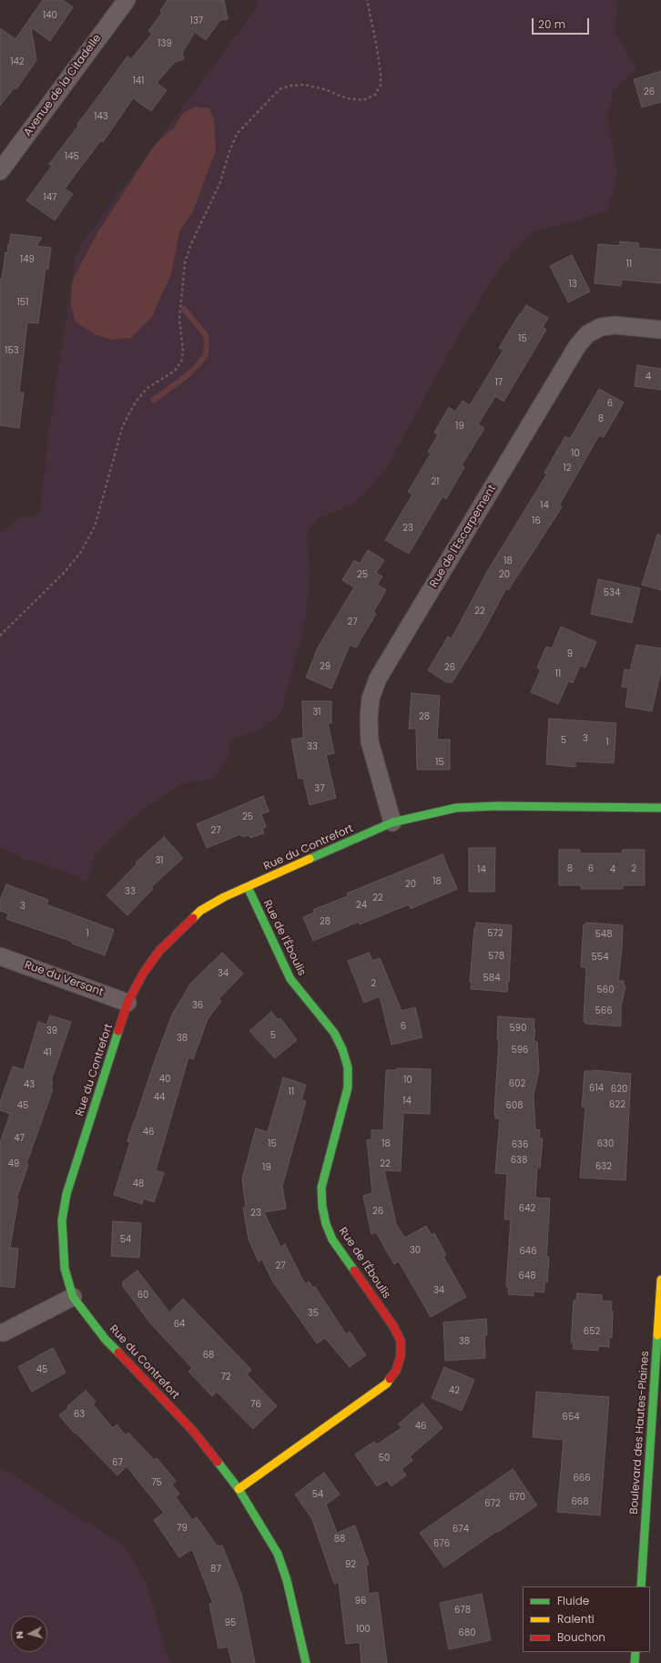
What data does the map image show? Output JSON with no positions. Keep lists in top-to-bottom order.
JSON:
{
  "streets": {
    "street": [
      "Avenue de la Citadelle",
      "Rue de l'Escarpement",
      "Rue du Contrefort",
      "Rue de l'Éboulis",
      "Rue du Versant",
      "Boulevard des Hautes-Plaines"
    ]
  },
  "crossings": [
    ["Rue de l'Escarpement", "Rue du Contrefort"],
    ["Rue du Contrefort", "Rue de l'Éboulis"],
    ["Rue du Contrefort", "Rue du Versant"]
  ],
  "house_numbers": [
    "140",
    "137",
    "139",
    "142",
    "141",
    "26",
    "143",
    "145",
    "147",
    "149",
    "11",
    "13",
    "151",
    "15",
    "153",
    "4",
    "17",
    "6",
    "8",
    "19",
    "10",
    "12",
    "21",
    "14",
    "16",
    "23",
    "18",
    "25",
    "20",
    "534",
    "22",
    "27",
    "9",
    "29",
    "26",
    "11",
    "31",
    "28",
    "3",
    "5",
    "1",
    "33",
    "15",
    "37",
    "25",
    "27",
    "31",
    "8",
    "6",
    "2",
    "14",
    "4",
    "18",
    "20",
    "33",
    "22",
    "24",
    "3",
    "28",
    "1",
    "572",
    "548",
    "578",
    "554",
    "34",
    "584",
    "2",
    "560",
    "36",
    "566",
    "6",
    "590",
    "39",
    "5",
    "38",
    "596",
    "41",
    "40",
    "10",
    "602",
    "43",
    "614",
    "620",
    "11",
    "44",
    "14",
    "622",
    "45",
    "608",
    "46",
    "47",
    "15",
    "18",
    "630",
    "636",
    "638",
    "49",
    "22",
    "632",
    "19",
    "48",
    "642",
    "26",
    "23",
    "54",
    "30",
    "646",
    "27",
    "648",
    "34",
    "60",
    "35",
    "64",
    "652",
    "38",
    "68",
    "45",
    "72",
    "42",
    "76",
    "63",
    "654",
    "46",
    "50",
    "67",
    "666",
    "75",
    "54",
    "670",
    "668",
    "672",
    "79",
    "674",
    "88",
    "676",
    "92",
    "87",
    "96",
    "678",
    "95",
    "100",
    "680"
  ],
  "legend": ["Fluide", "Ralenti", "Bouchon"],
  "scale_bar": "20 m",
  "north": "left"
}
